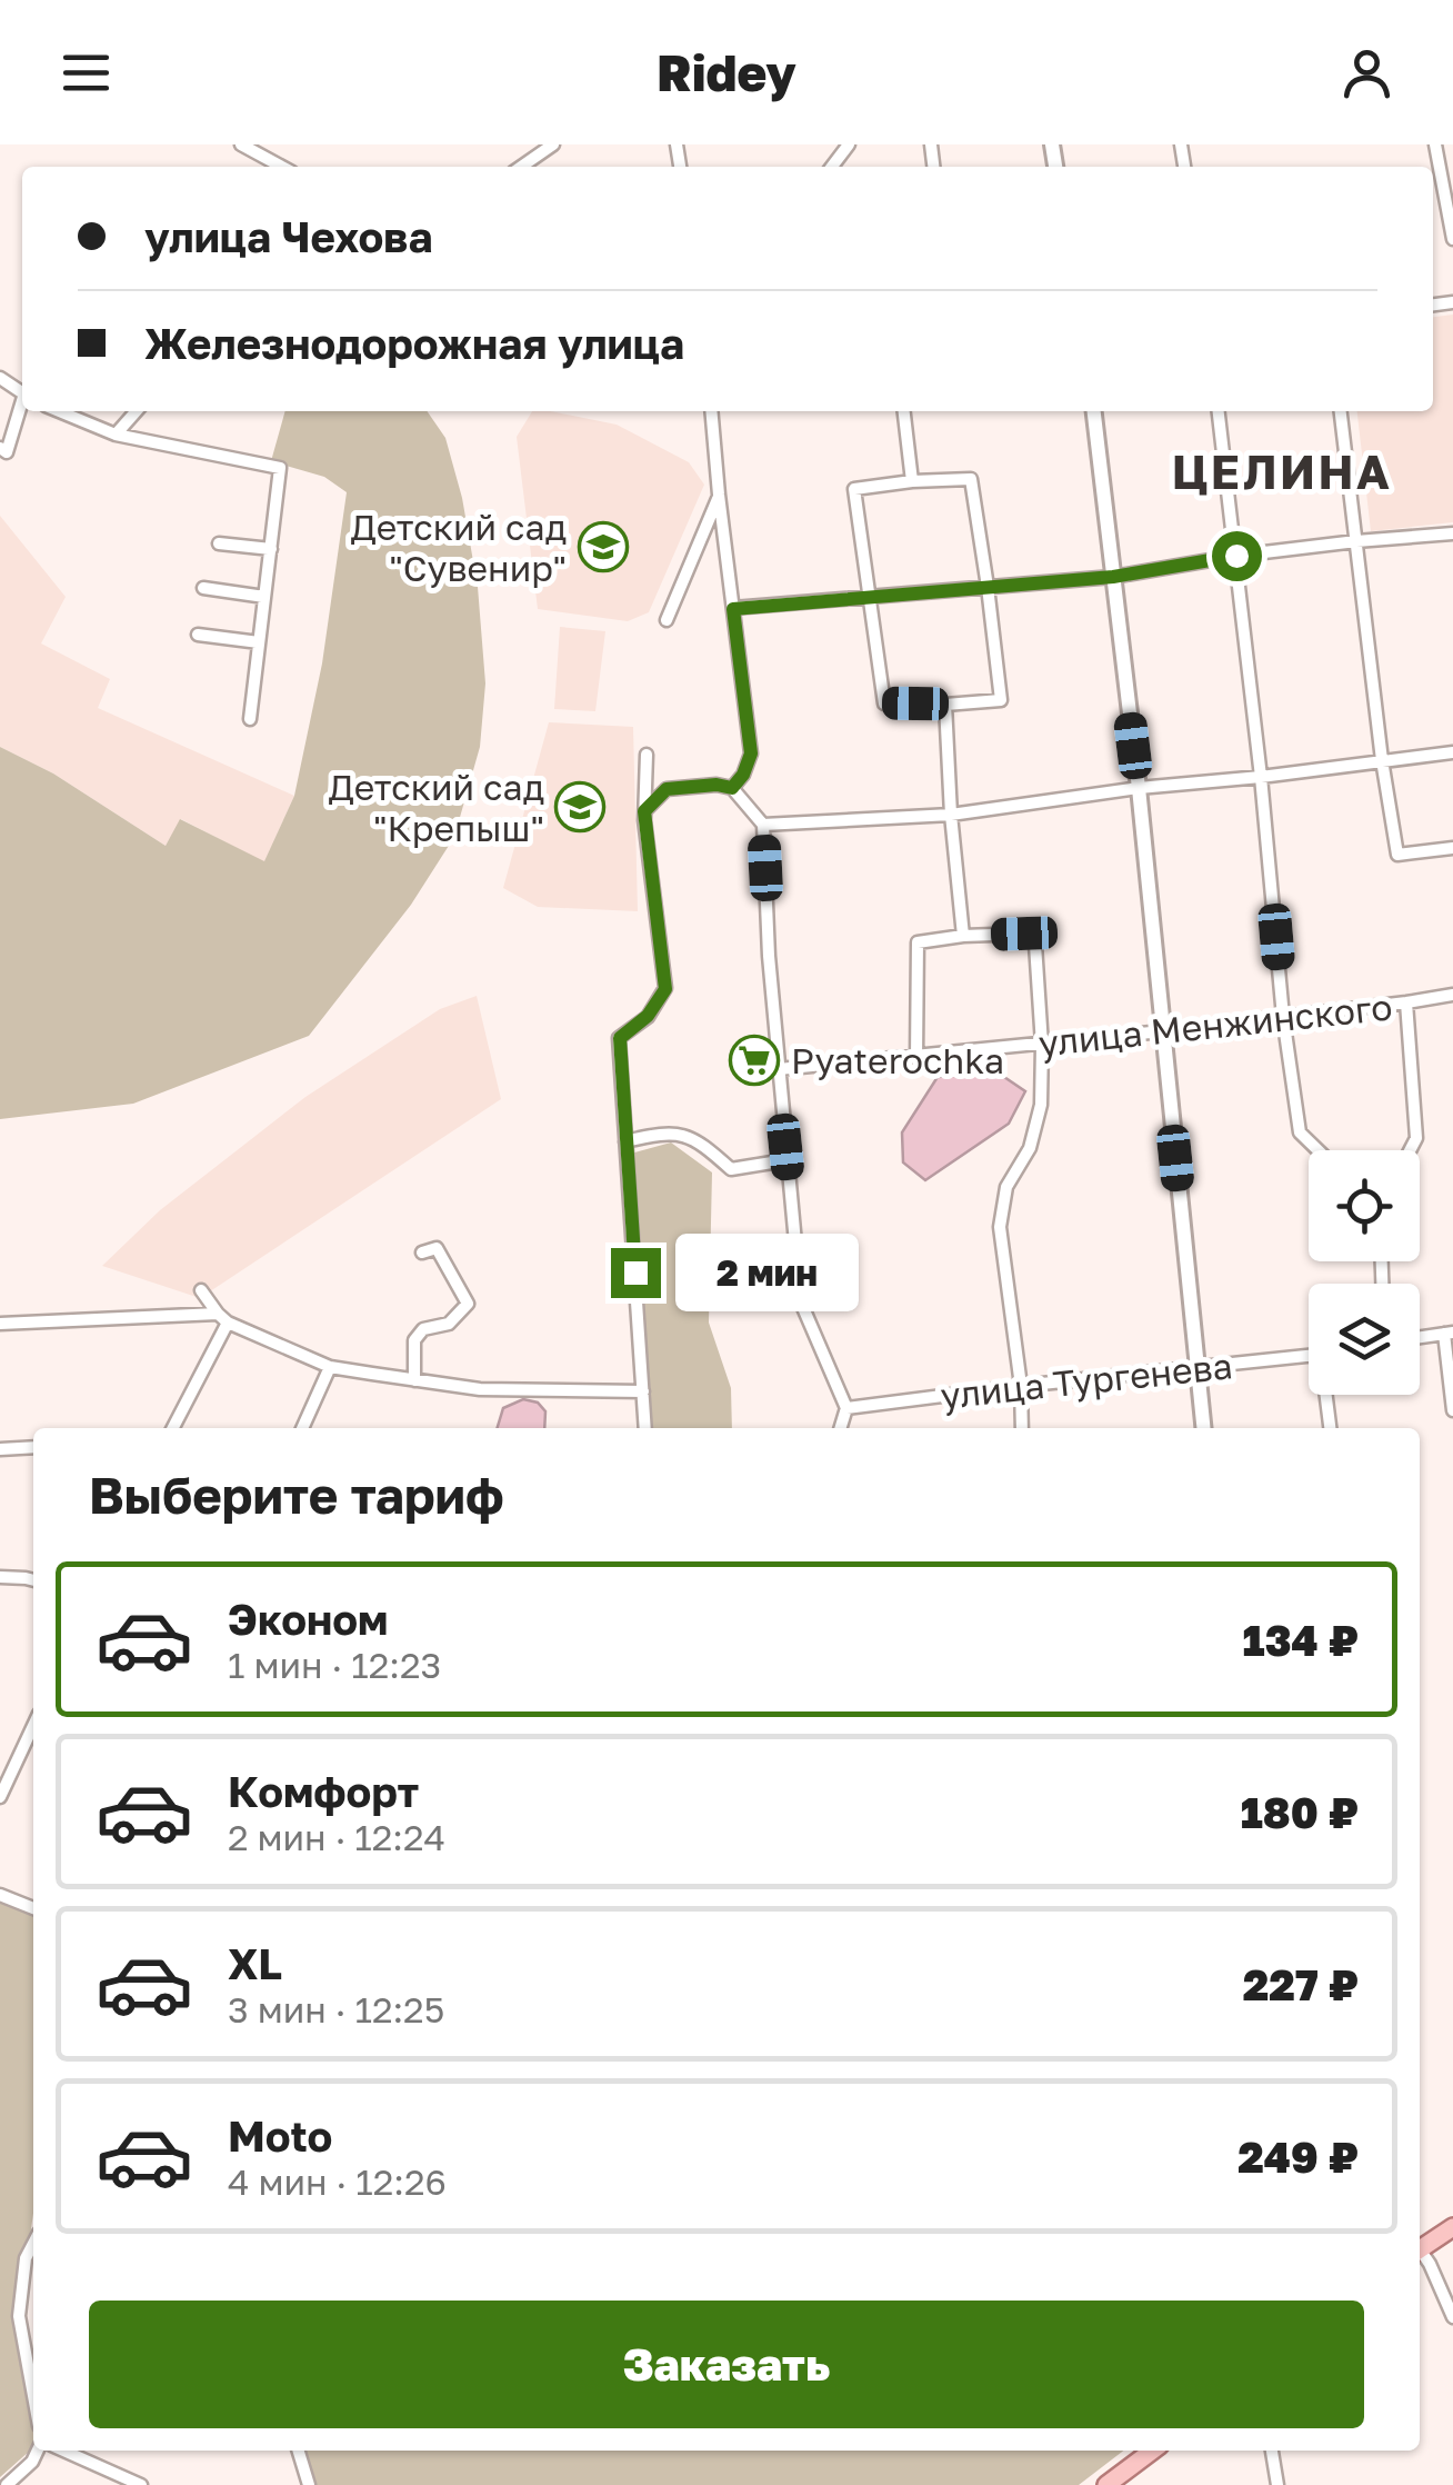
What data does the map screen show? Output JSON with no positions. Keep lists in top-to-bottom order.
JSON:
{
  "streets": {
    "street": ["улица Менжинского", "улица Тургенева"]
  },
  "districts": ["ЦЕЛИНА"],
  "places": {
    "school or university": ["Детский сад \"Сувенир\"", "Детский сад \"Крепыш\""],
    "supermarket": ["Pyaterochka"]
  },
  "page": {
    "header": "Ridey",
    "banner": ["улица Чехова", "Железнодорожная улица"],
    "bubble": "2 мин",
    "heading": "Выберите тариф",
    "list": [
      {
        "name": "Эконом",
        "note": "1 мин · 12:23",
        "value": "134 ₽"
      },
      {
        "name": "Комфорт",
        "note": "2 мин · 12:24",
        "value": "180 ₽"
      },
      {
        "name": "XL",
        "note": "3 мин · 12:25",
        "value": "227 ₽"
      },
      {
        "name": "Moto",
        "note": "4 мин · 12:26",
        "value": "249 ₽"
      }
    ],
    "buttons": "Заказать"
  }
}
